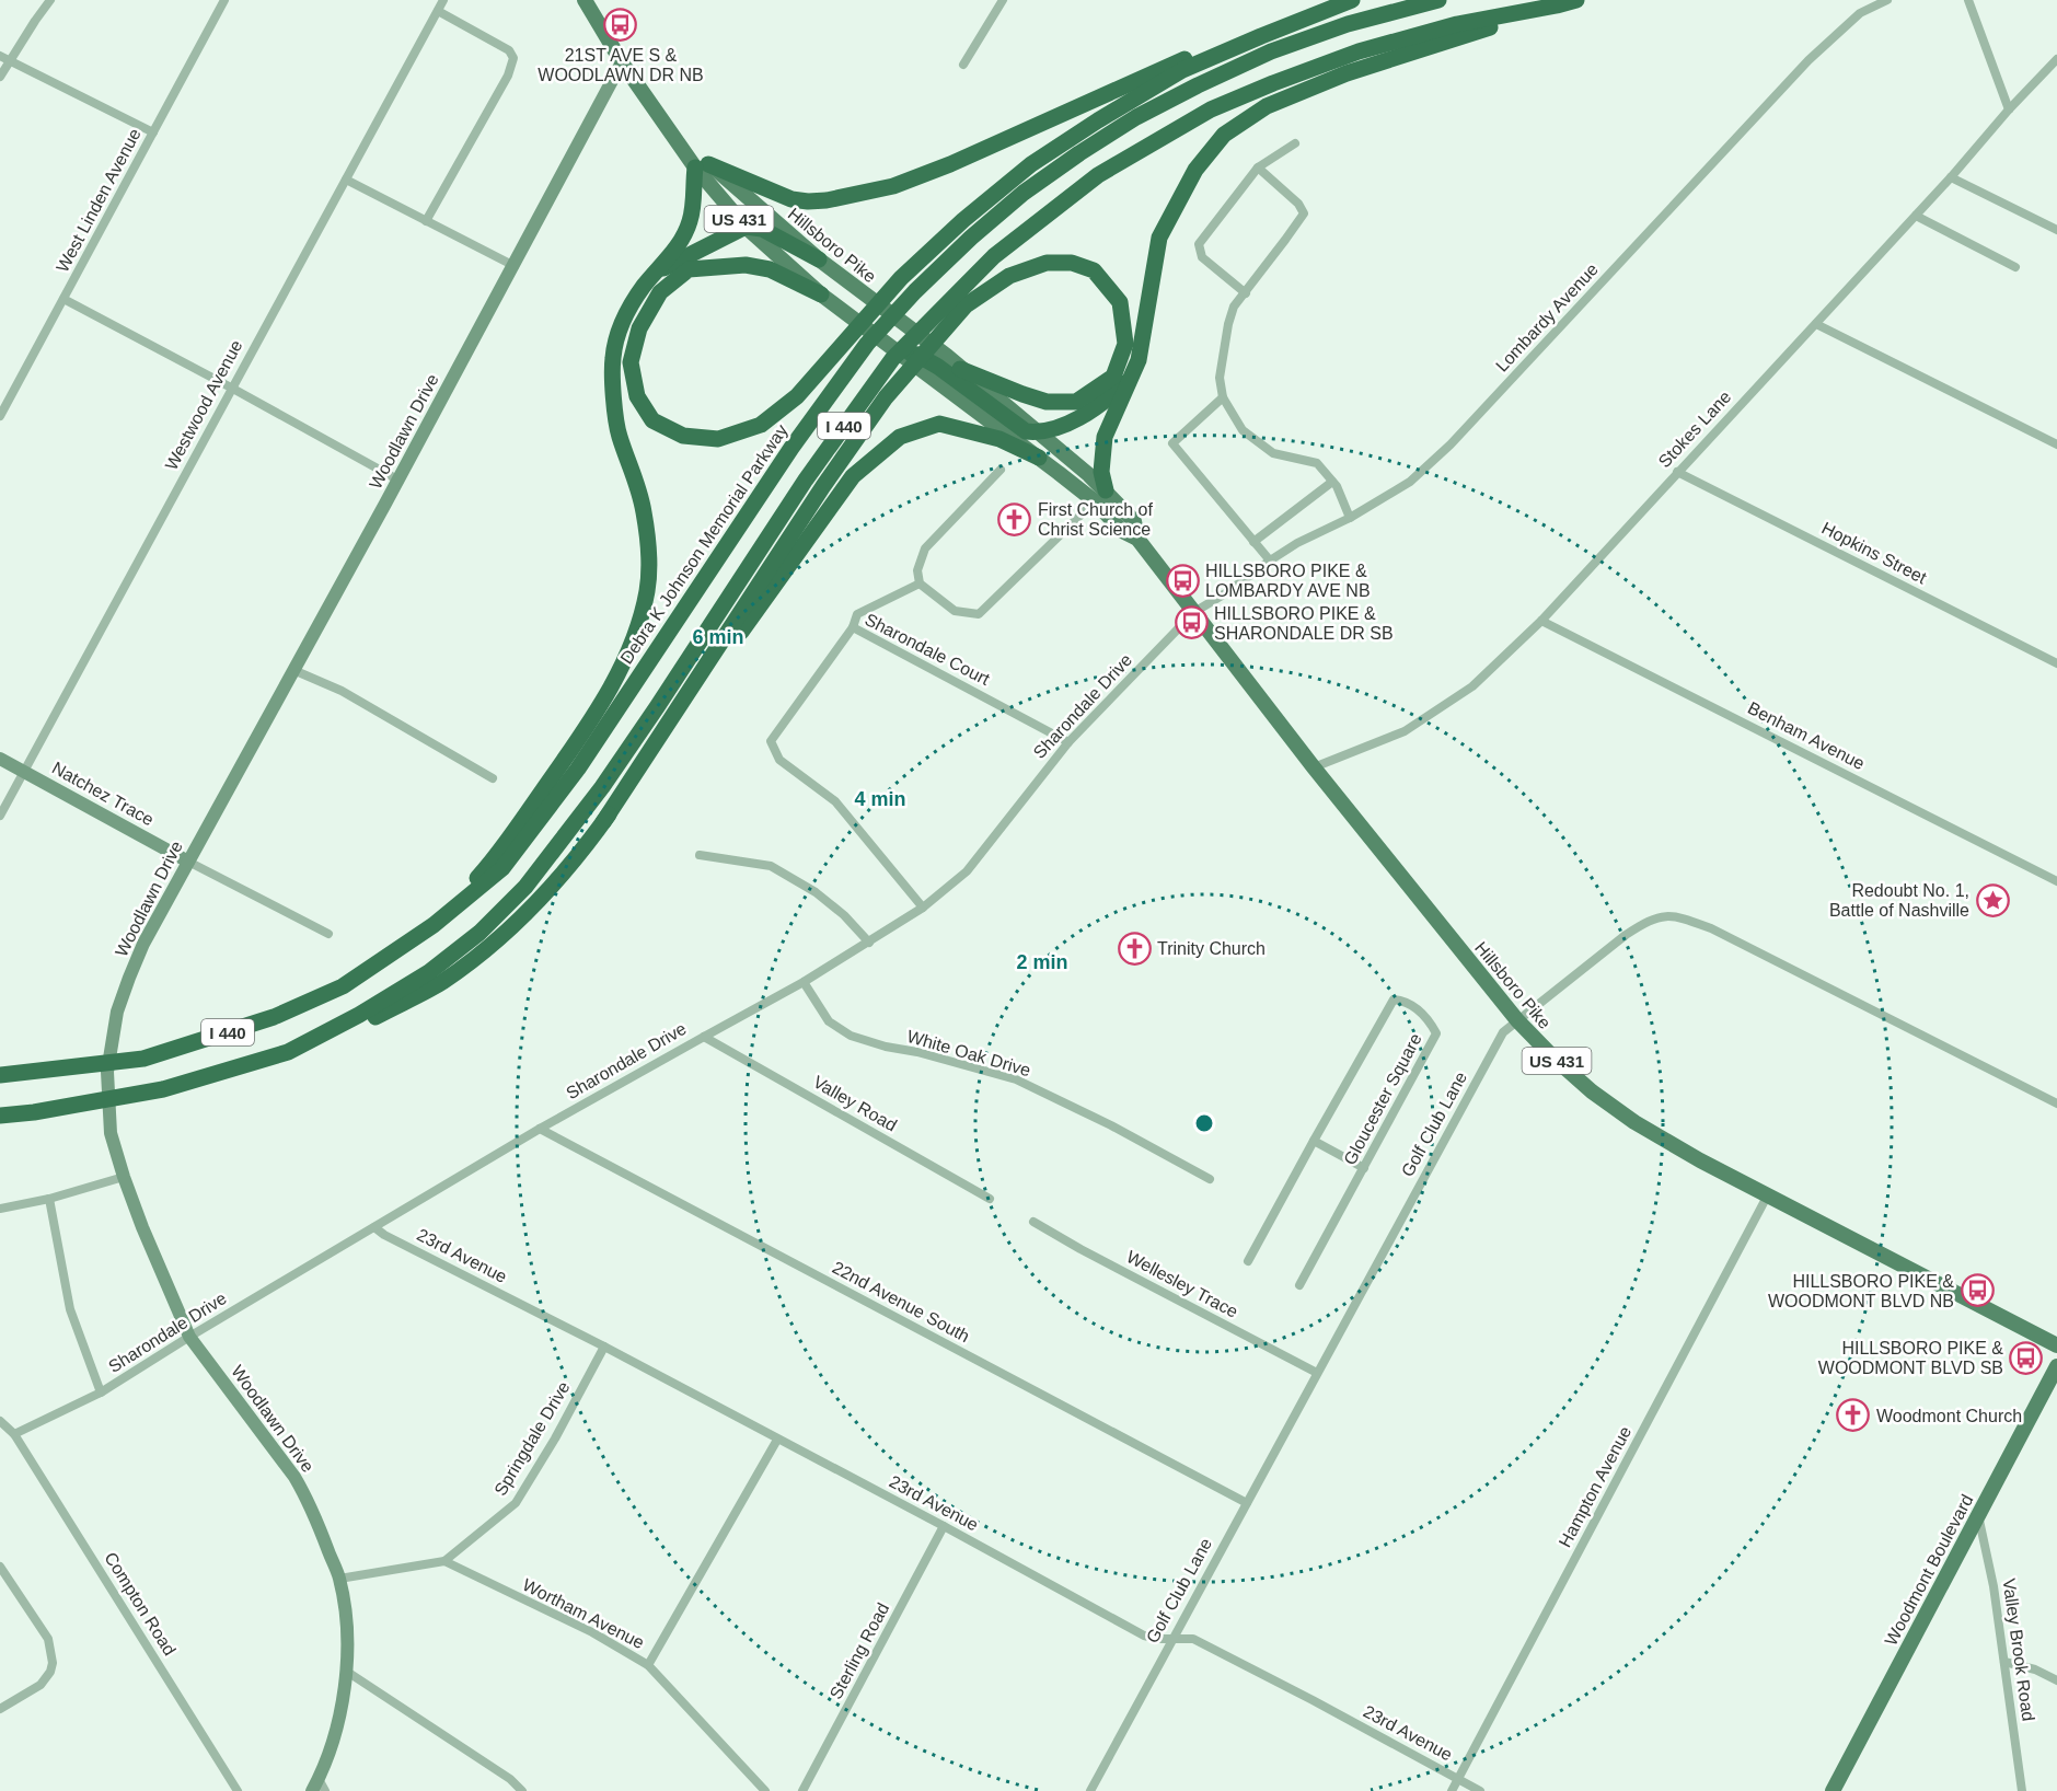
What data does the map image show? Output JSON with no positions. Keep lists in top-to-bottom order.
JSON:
{
  "streets": {
    "highway": ["I 440", "Debra K Johnson Memorial Parkway"],
    "main road": [
      "US 431",
      "Hillsboro Pike",
      "Woodlawn Drive",
      "Natchez Trace",
      "Woodmont Boulevard"
    ],
    "street": [
      "West Linden Avenue",
      "Lombardy Avenue",
      "Westwood Avenue",
      "Stokes Lane",
      "Hopkins Street",
      "Sharondale Court",
      "Sharondale Drive",
      "Benham Avenue",
      "White Oak Drive",
      "Gloucester Square",
      "Valley Road",
      "Golf Club Lane",
      "23rd Avenue",
      "Wellesley Trace",
      "22nd Avenue South",
      "Springdale Drive",
      "Hampton Avenue",
      "Compton Road",
      "Wortham Avenue",
      "Valley Brook Road",
      "Sterling Road"
    ]
  },
  "crossings": [
    ["US 431", "Hillsboro Pike"],
    ["US 431", "Woodlawn Drive"],
    ["Hillsboro Pike", "Lombardy Avenue"],
    ["Hillsboro Pike", "Stokes Lane"],
    ["Hillsboro Pike", "Woodlawn Drive"],
    ["Hillsboro Pike", "Sharondale Drive"],
    ["Hillsboro Pike", "Golf Club Lane"],
    ["Hillsboro Pike", "Hampton Avenue"],
    ["Lombardy Avenue", "Sharondale Drive"],
    ["Westwood Avenue", "Natchez Trace"],
    ["Stokes Lane", "Hopkins Street"],
    ["Stokes Lane", "Benham Avenue"],
    ["Woodlawn Drive", "Sharondale Drive"],
    ["Woodlawn Drive", "Natchez Trace"],
    ["Sharondale Court", "Sharondale Drive"],
    ["Sharondale Drive", "White Oak Drive"],
    ["Sharondale Drive", "Valley Road"],
    ["Sharondale Drive", "23rd Avenue"],
    ["Sharondale Drive", "22nd Avenue South"],
    ["Sharondale Drive", "Compton Road"],
    ["Golf Club Lane", "23rd Avenue"],
    ["Golf Club Lane", "Wellesley Trace"],
    ["Golf Club Lane", "22nd Avenue South"],
    ["23rd Avenue", "Springdale Drive"],
    ["23rd Avenue", "Hampton Avenue"],
    ["23rd Avenue", "Sterling Road"],
    ["Springdale Drive", "Wortham Avenue"],
    ["Woodmont Boulevard", "Valley Brook Road"]
  ],
  "places": {
    "bus stop": [
      "21ST AVE S & WOODLAWN DR NB",
      "HILLSBORO PIKE & LOMBARDY AVE NB",
      "HILLSBORO PIKE & SHARONDALE DR SB",
      "HILLSBORO PIKE & WOODMONT BLVD NB",
      "HILLSBORO PIKE & WOODMONT BLVD SB"
    ],
    "church": ["First Church of Christ Science", "Trinity Church", "Woodmont Church"],
    "place": ["Redoubt No. 1, Battle of Nashville"]
  },
  "rings": ["6 min", "4 min", "2 min"]
}
